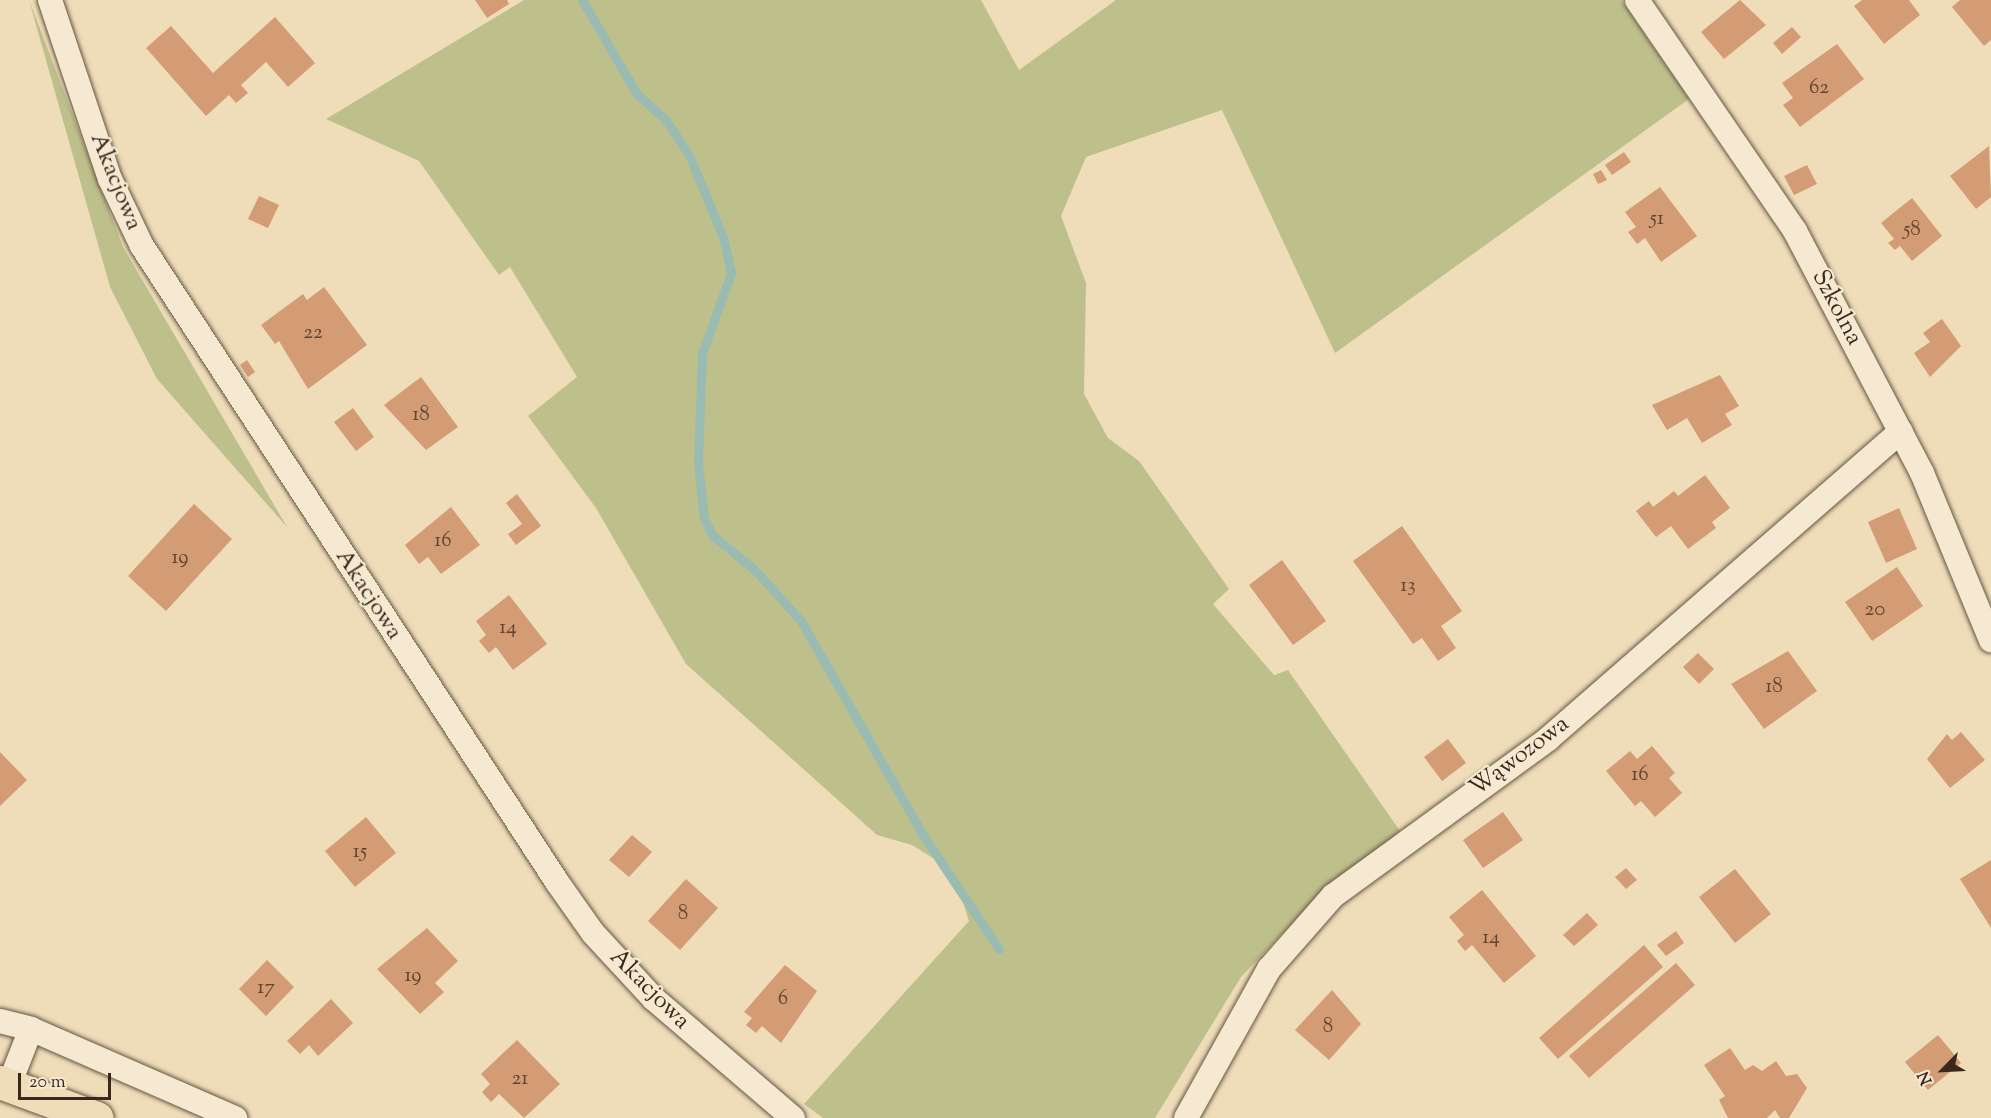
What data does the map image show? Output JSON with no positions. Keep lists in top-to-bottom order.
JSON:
{
  "streets": {
    "street": ["Akacjowa", "Szkolna", "Wąwozowa"]
  },
  "crossings": [
    ["Szkolna", "Wąwozowa"]
  ],
  "house_numbers": [
    "62",
    "51",
    "58",
    "22",
    "18",
    "16",
    "19",
    "13",
    "20",
    "14",
    "18",
    "16",
    "15",
    "8",
    "14",
    "19",
    "17",
    "6",
    "8",
    "21"
  ],
  "scale_bar": "20 m",
  "north": "bottom left"
}
